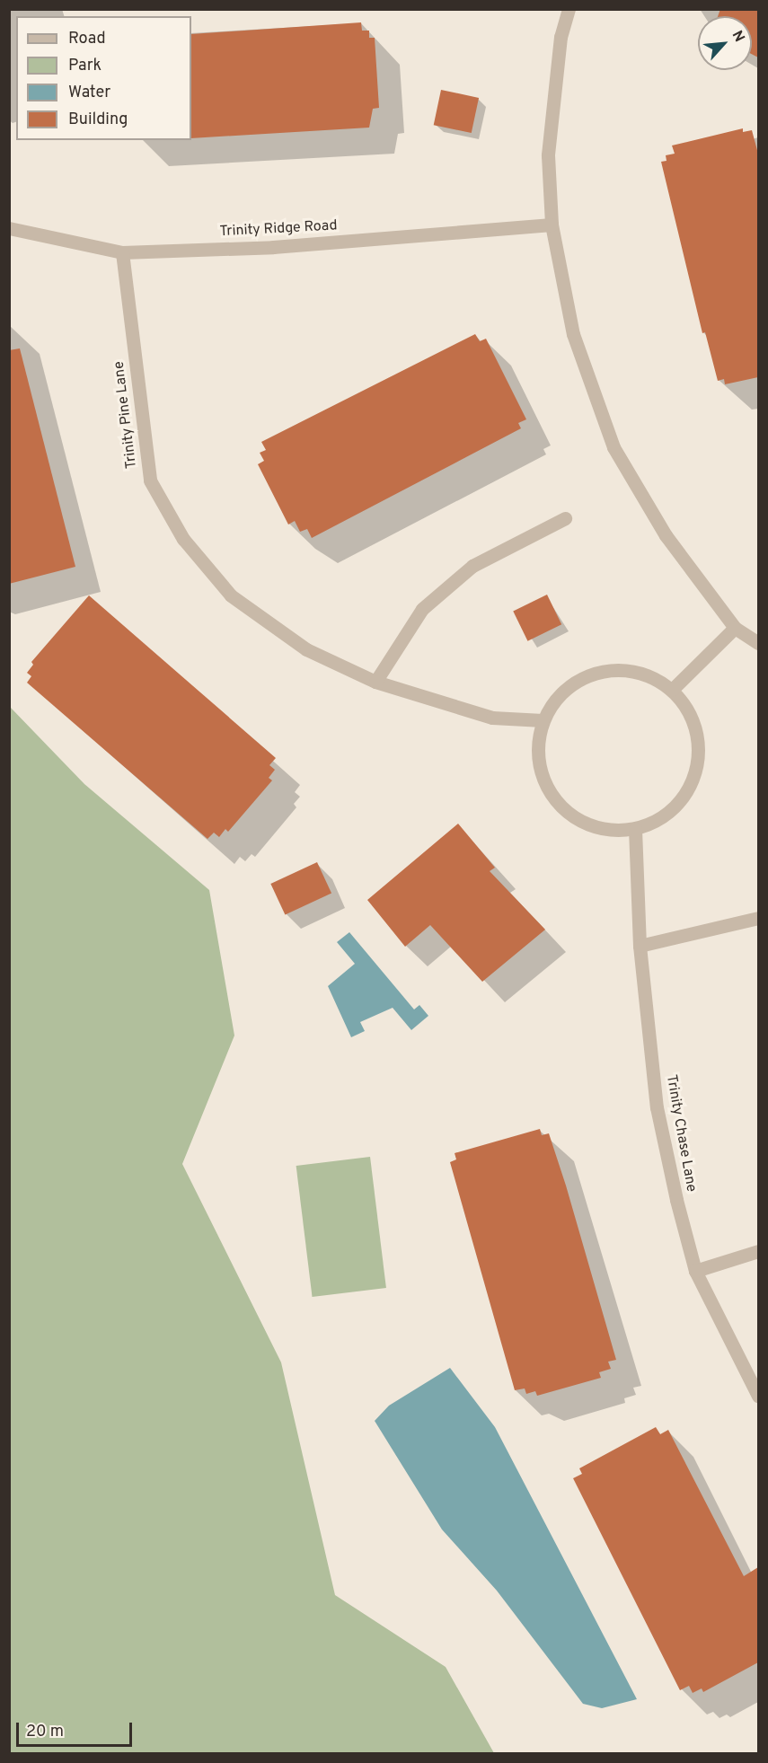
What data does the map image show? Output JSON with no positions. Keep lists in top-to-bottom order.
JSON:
{
  "streets": {
    "street": ["Trinity Ridge Road", "Trinity Pine Lane", "Trinity Chase Lane"]
  },
  "crossings": [
    ["Trinity Ridge Road", "Trinity Pine Lane"],
    ["Trinity Pine Lane", "Trinity Chase Lane"]
  ],
  "legend": [
    "Road",
    "Park",
    "Water",
    "Building"
  ],
  "scale_bar": "20 m",
  "north": "top right"
}
